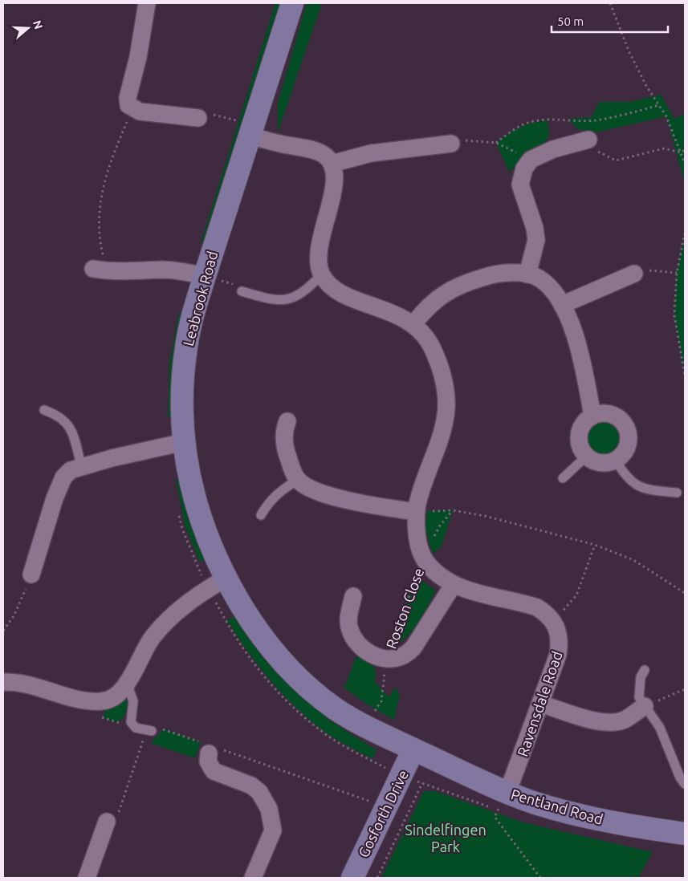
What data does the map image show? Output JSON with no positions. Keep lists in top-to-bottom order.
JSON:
{
  "streets": {
    "street": [
      "Leabrook Road",
      "Roston Close",
      "Ravensdale Road",
      "Pentland Road",
      "Gosforth Drive"
    ]
  },
  "crossings": [
    ["Leabrook Road", "Pentland Road"],
    ["Leabrook Road", "Gosforth Drive"],
    ["Ravensdale Road", "Pentland Road"],
    ["Pentland Road", "Gosforth Drive"]
  ],
  "parks": ["Sindelfingen Park"],
  "scale_bar": "50 m",
  "north": "right"
}
